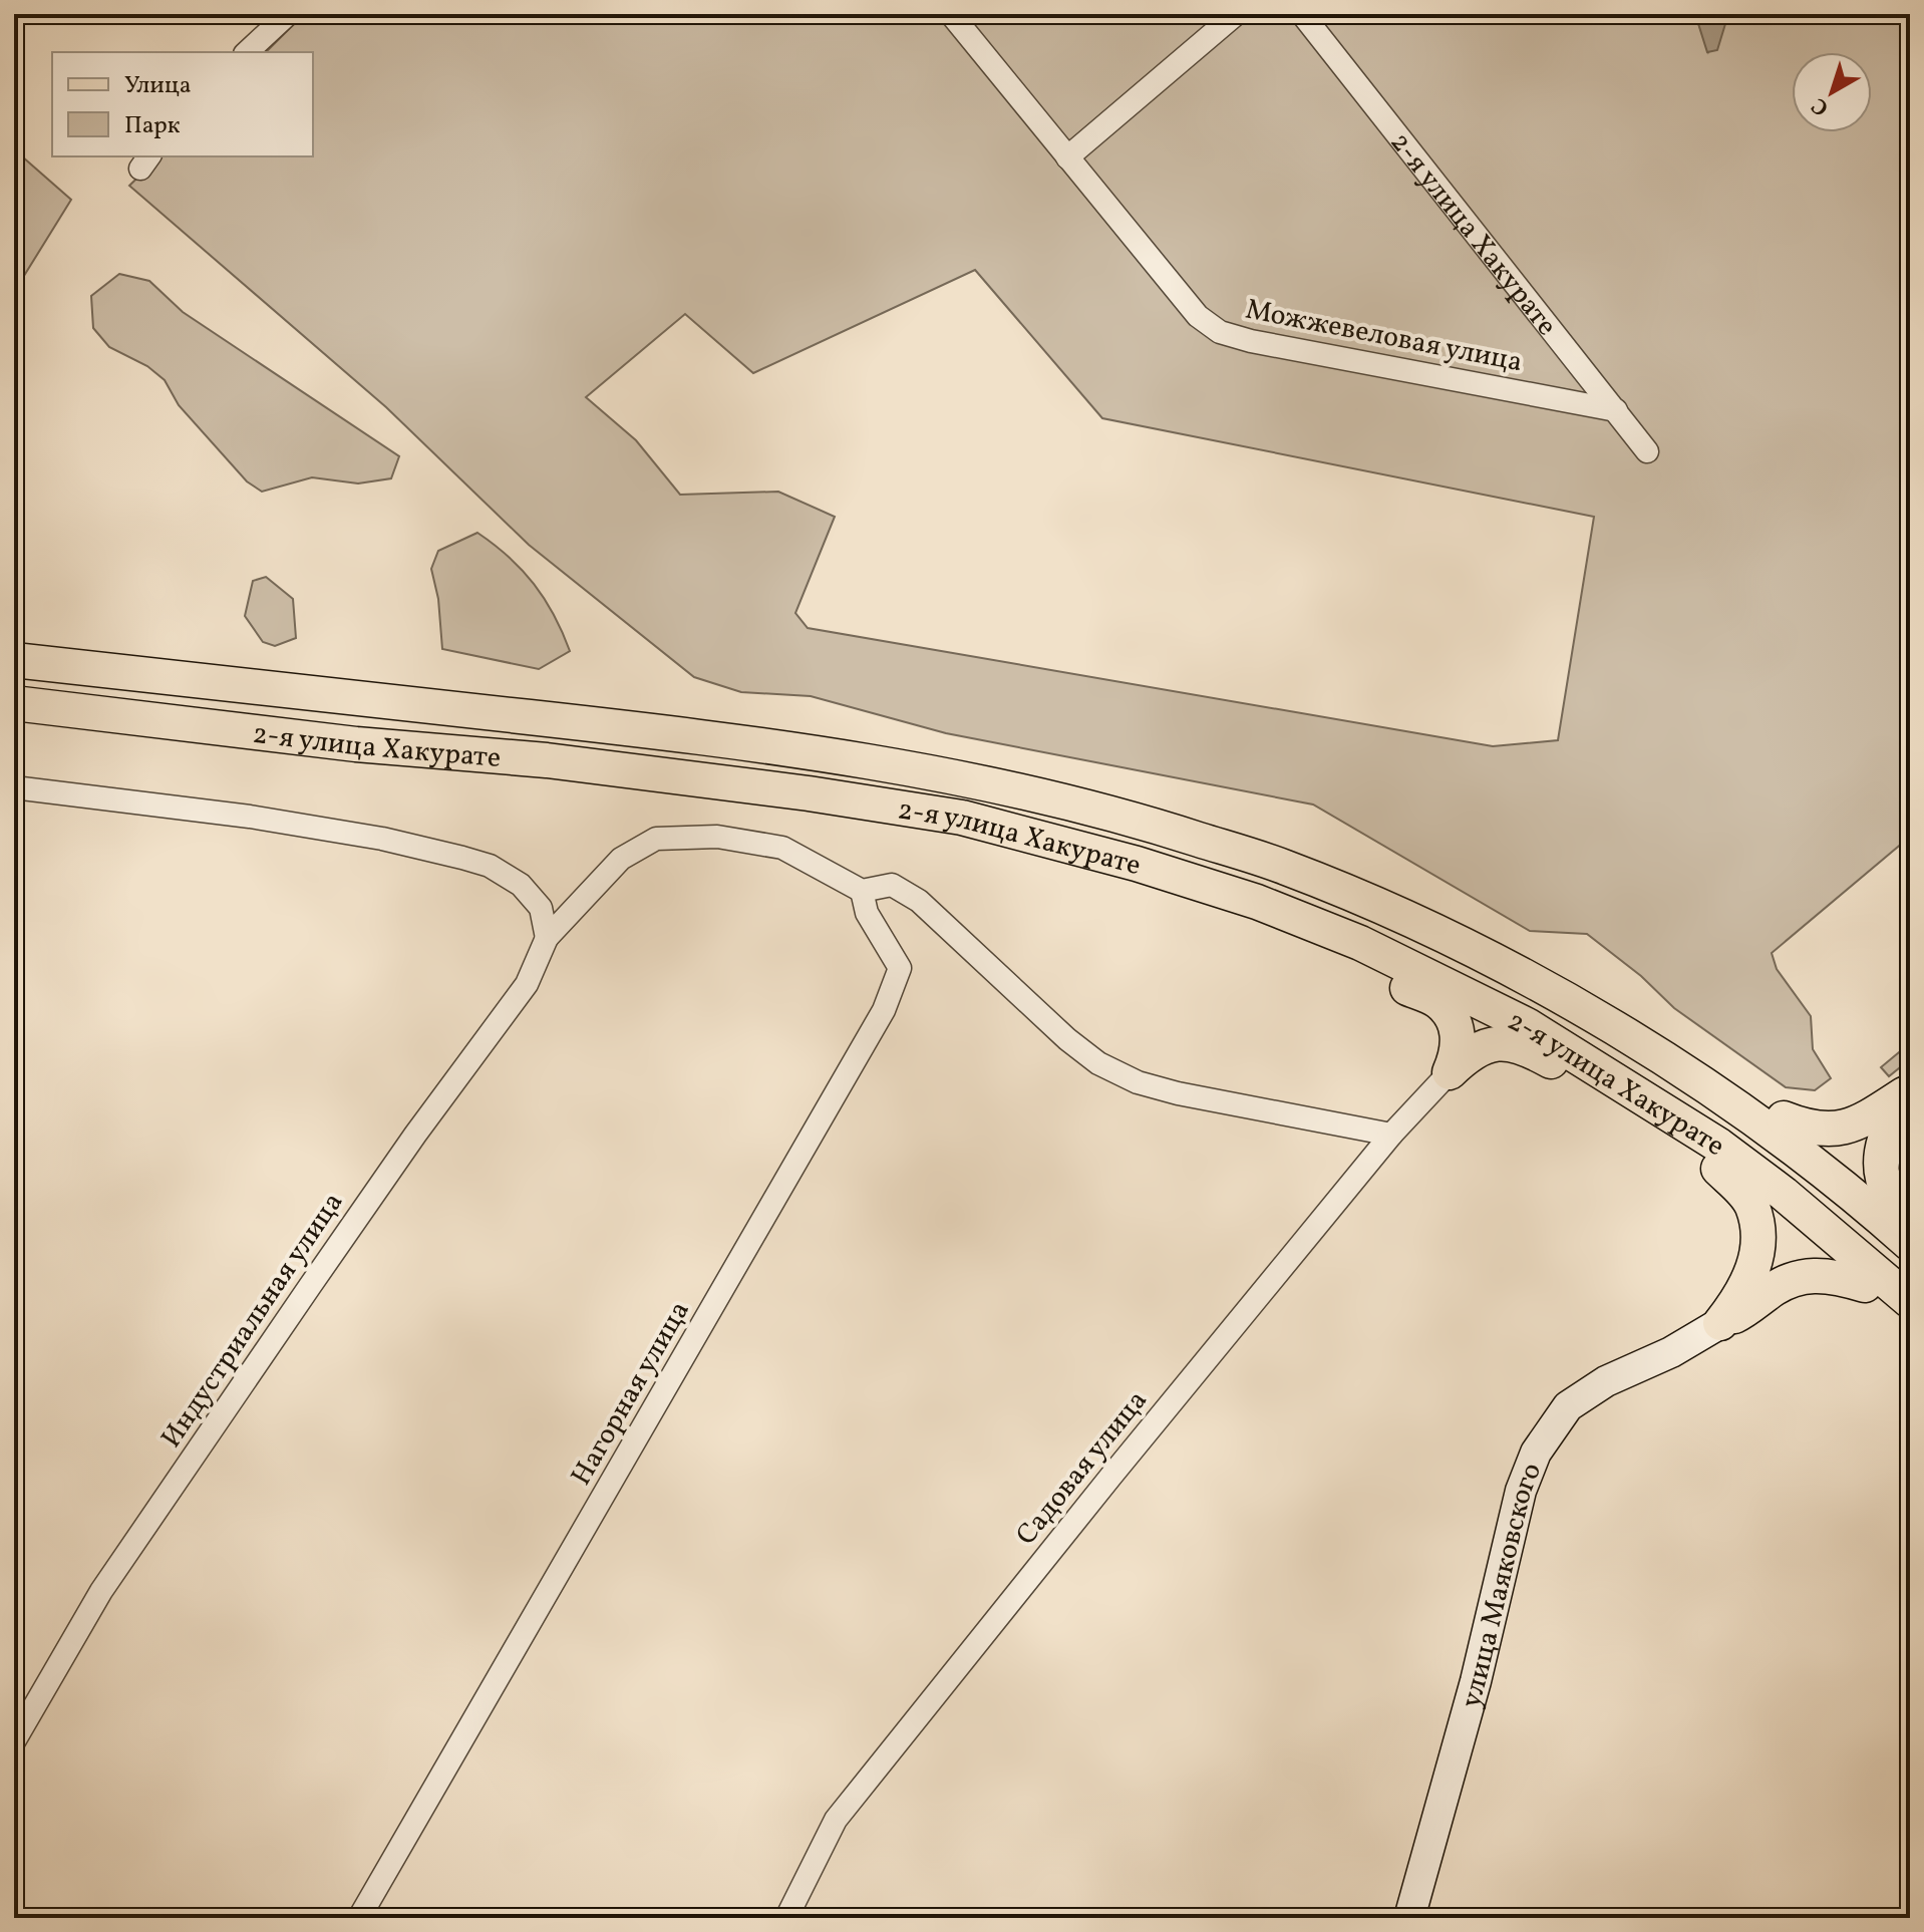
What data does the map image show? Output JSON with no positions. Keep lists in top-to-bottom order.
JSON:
{
  "streets": {
    "main road": ["2-я улица Хакурате", "улица Маяковского"],
    "street": [
      "Можжевеловая улица",
      "Индустриальная улица",
      "Нагорная улица",
      "Садовая улица"
    ]
  },
  "crossings": [
    ["2-я улица Хакурате", "Можжевеловая улица"],
    ["Индустриальная улица", "Нагорная улица"]
  ],
  "legend": ["Улица", "Парк"],
  "north": "bottom left"
}
